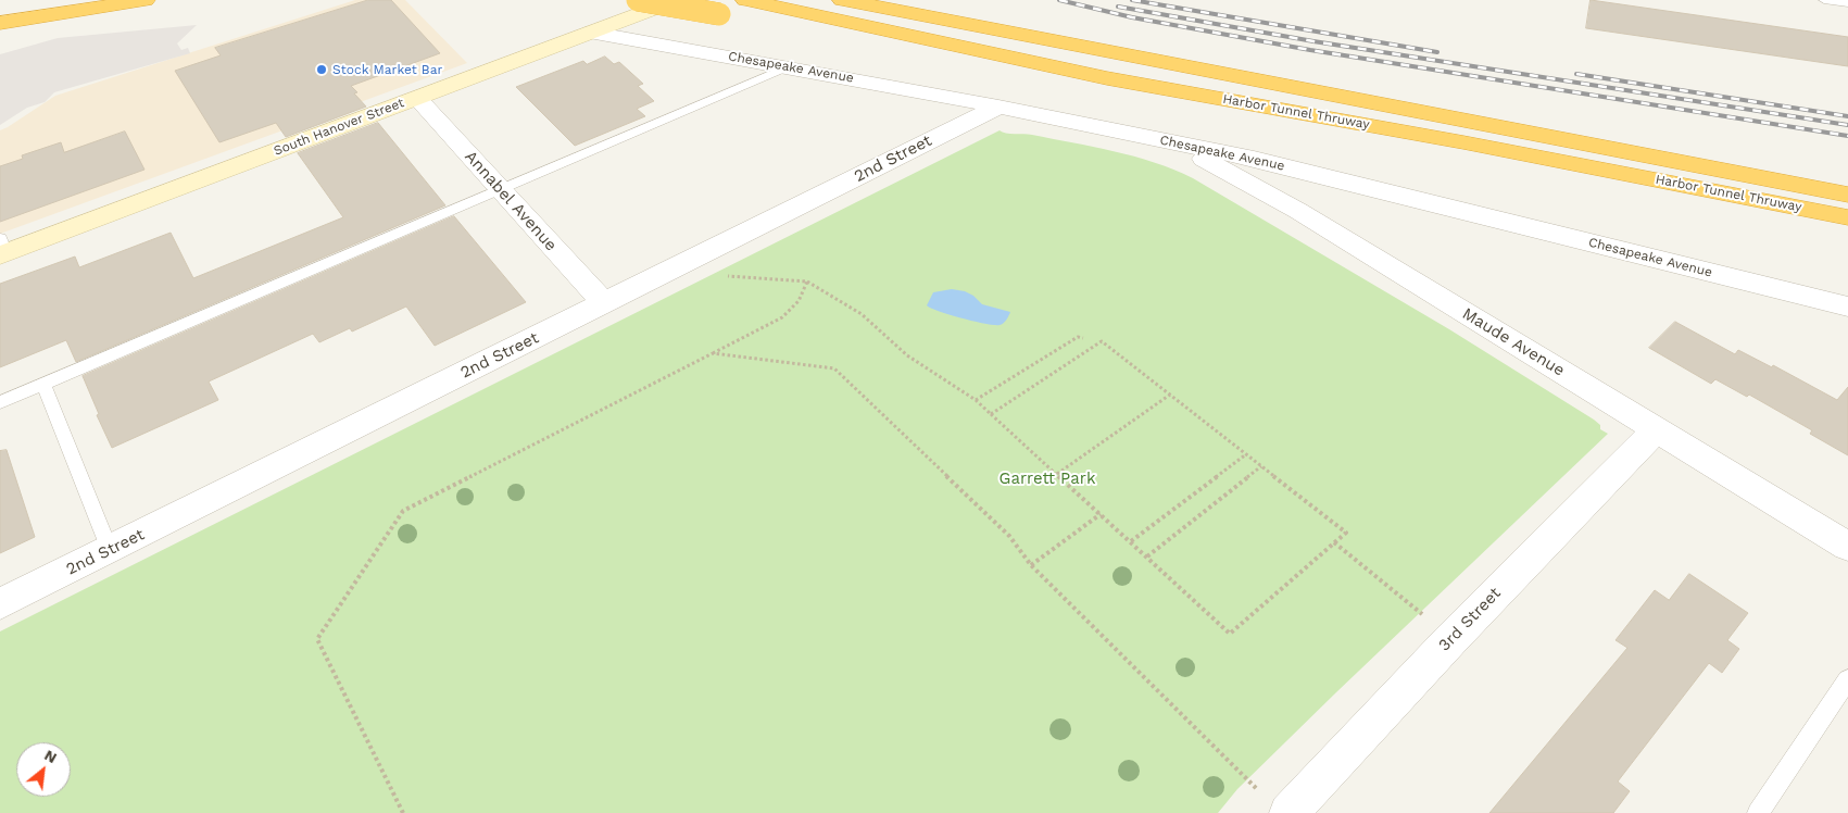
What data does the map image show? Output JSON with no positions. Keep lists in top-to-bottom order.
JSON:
{
  "streets": {
    "highway": ["Harbor Tunnel Thruway"],
    "main road": ["South Hanover Street"],
    "street": [
      "Chesapeake Avenue",
      "2nd Street",
      "Annabel Avenue",
      "Maude Avenue",
      "3rd Street"
    ]
  },
  "crossings": [
    ["Chesapeake Avenue", "South Hanover Street"],
    ["Chesapeake Avenue", "2nd Street"],
    ["Chesapeake Avenue", "Maude Avenue"],
    ["South Hanover Street", "Annabel Avenue"],
    ["2nd Street", "Annabel Avenue"],
    ["Maude Avenue", "3rd Street"]
  ],
  "parks": ["Garrett Park"],
  "places": ["Stock Market Bar"],
  "north": "top right"
}
